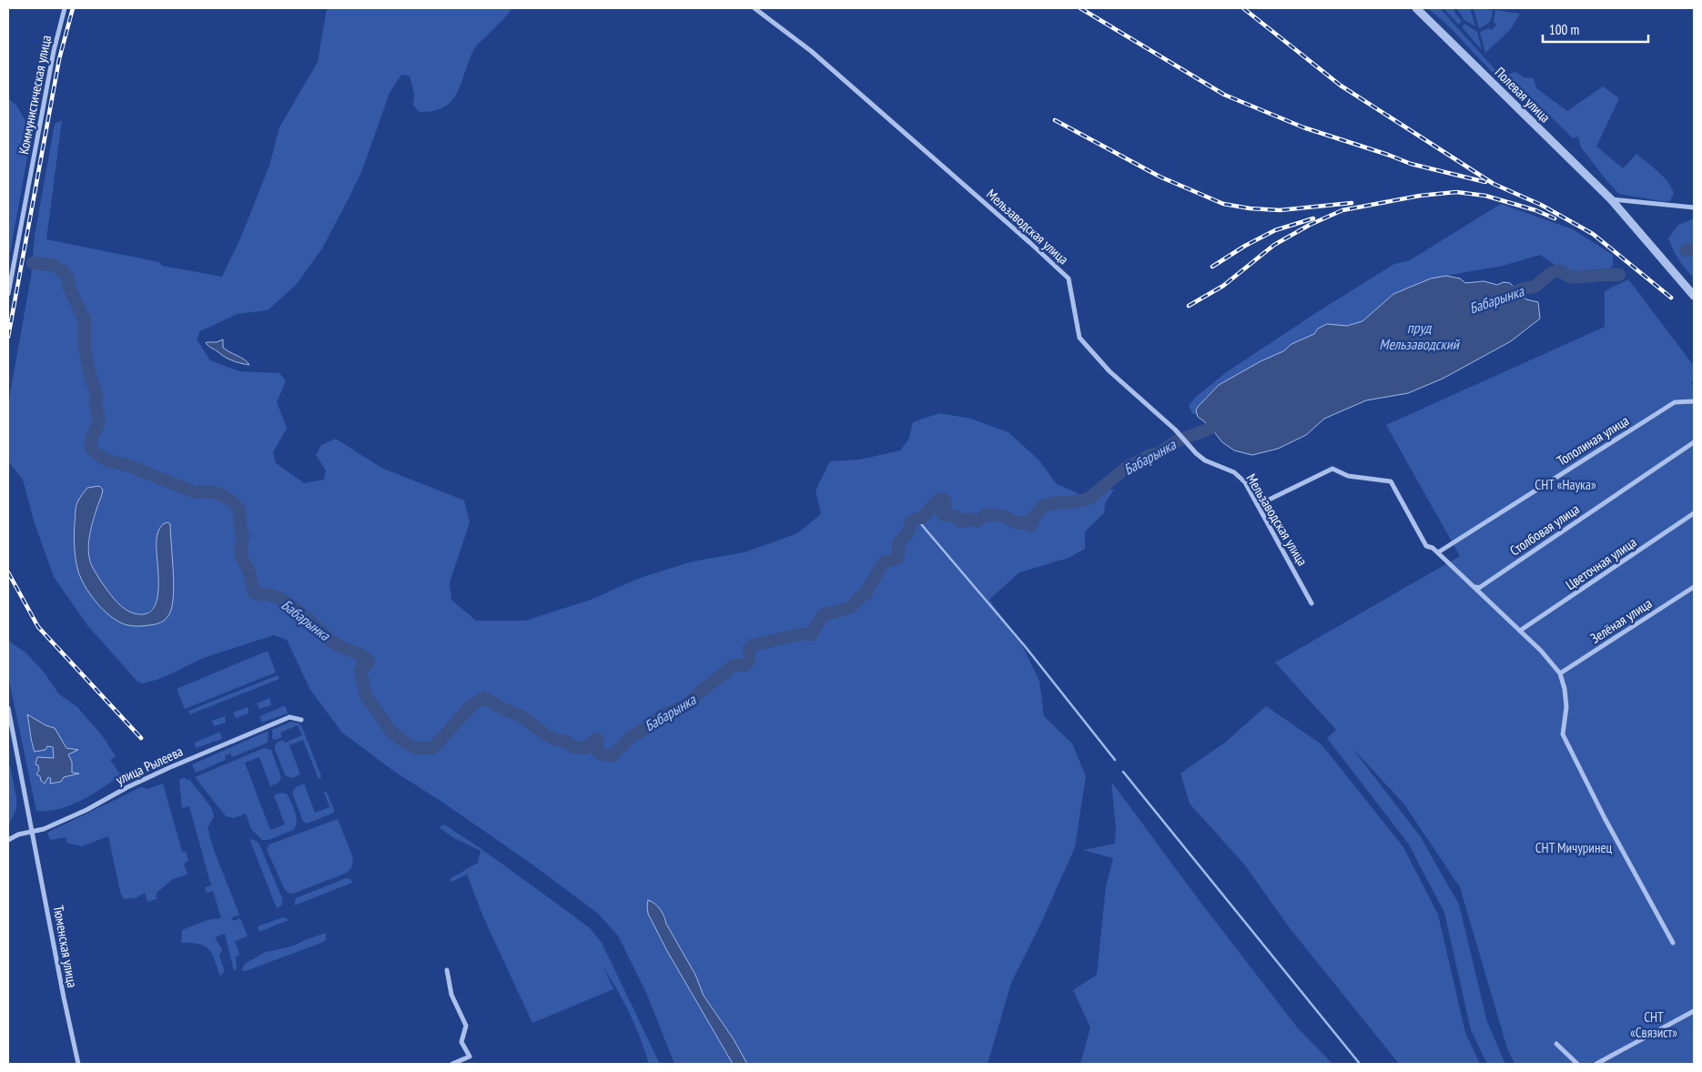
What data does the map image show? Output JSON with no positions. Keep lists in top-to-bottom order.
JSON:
{
  "streets": {
    "street": [
      "Коммунистическая улица",
      "Полевая улица",
      "Мельзаводская улица",
      "Тополиная улица",
      "Столбовая улица",
      "Цветочная улица",
      "Зелёная улица",
      "улица Рылеева",
      "Тюменская улица"
    ]
  },
  "crossings": [
    ["улица Рылеева", "Тюменская улица"]
  ],
  "water": ["Бабарынка", "пруд Мельзаводский"],
  "parks": ["СНТ «Наука»", "СНТ Мичуринец", "СНТ «Связист»"],
  "scale_bar": "100 m"
}
